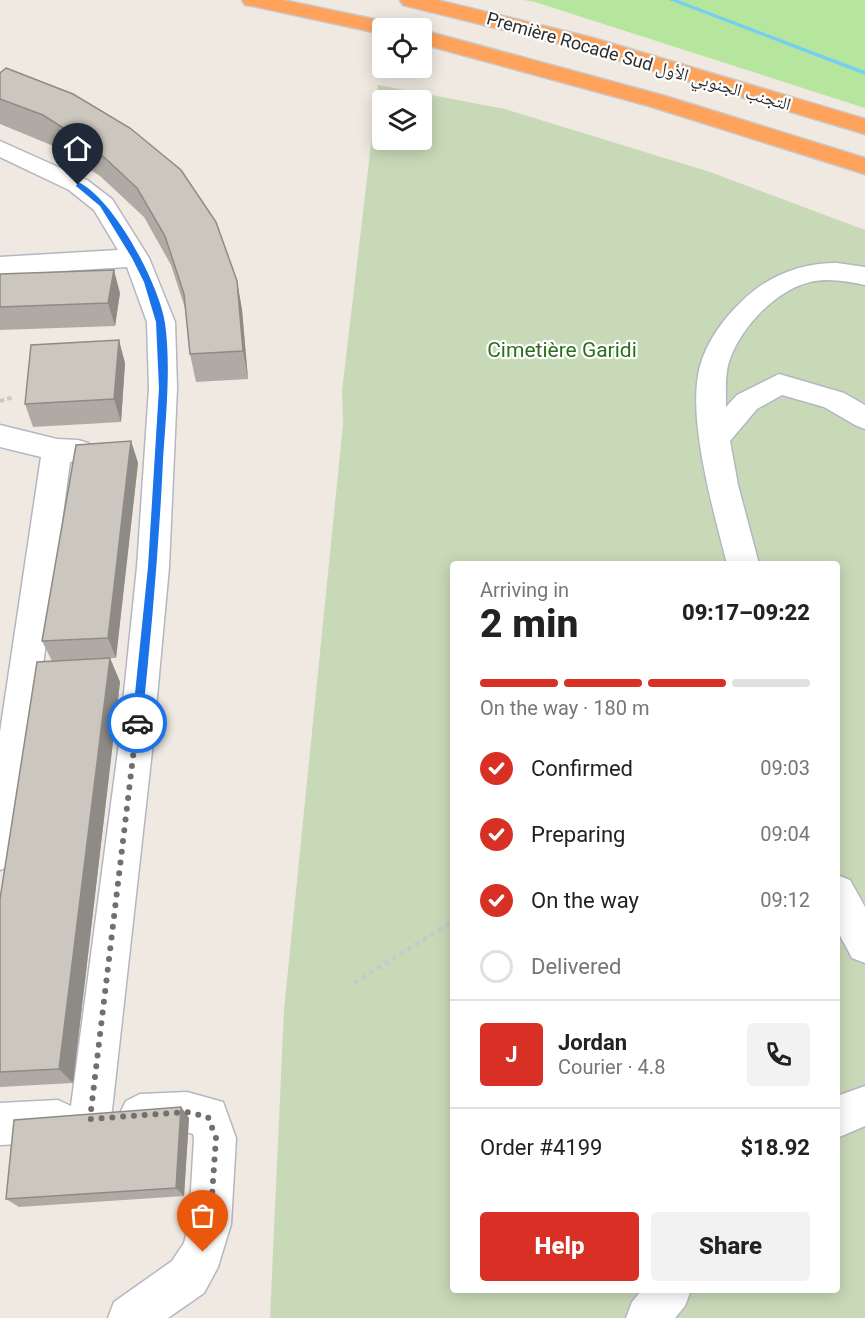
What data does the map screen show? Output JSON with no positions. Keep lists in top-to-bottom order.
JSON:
{
  "streets": {
    "highway": ["Première Rocade Sud التجنب الجنوبي الأول"]
  },
  "parks": ["Cimetière Garidi"],
  "page": {
    "heading": ["2 min", "Arriving in", "09:17–09:22"],
    "panel": [
      "Jordan",
      "Courier · 4.8",
      "Order #4199",
      "$18.92"
    ],
    "bar": "On the way · 180 m",
    "list": [
      ["Confirmed", "09:03"],
      ["Preparing", "09:04"],
      ["On the way", "09:12"],
      "Delivered"
    ],
    "round": "J",
    "buttons": ["Help", "Share"]
  }
}
